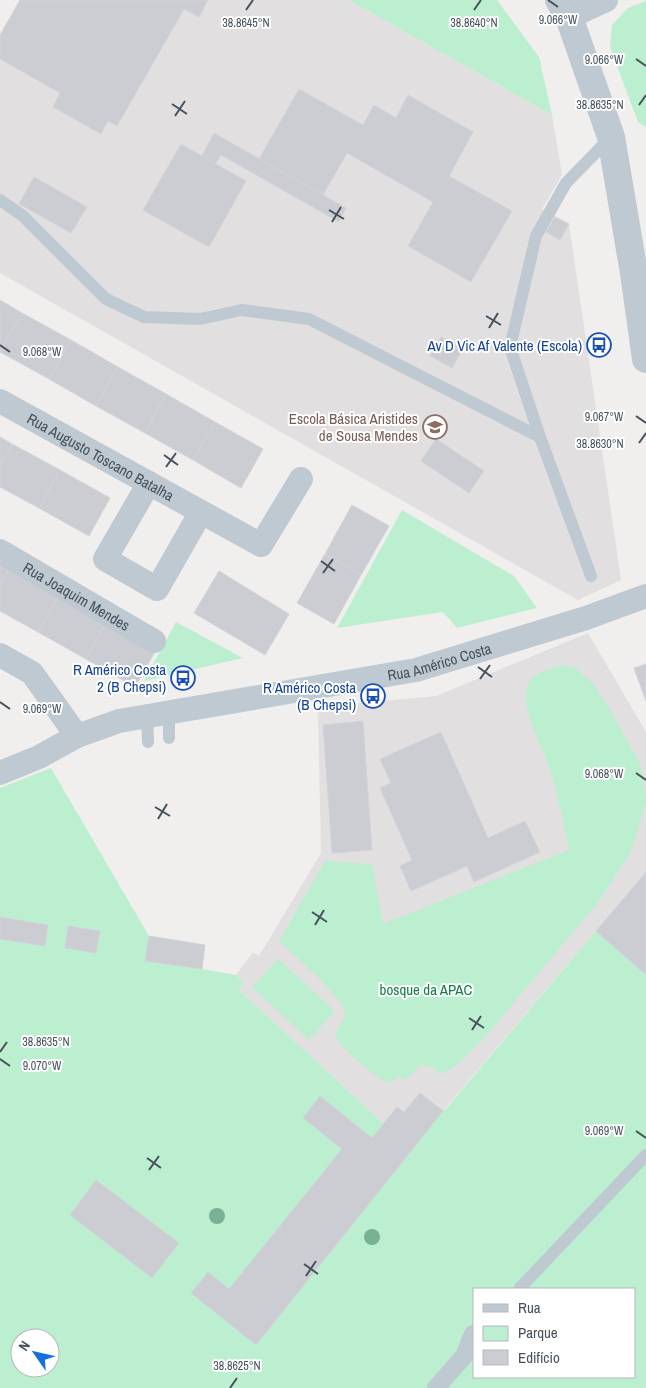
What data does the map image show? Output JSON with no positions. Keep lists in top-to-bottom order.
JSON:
{
  "streets": {
    "street": ["Rua Augusto Toscano Batalha", "Rua Joaquim Mendes", "Rua Américo Costa"]
  },
  "parks": ["bosque da APAC"],
  "places": {
    "bus stop": ["Av D Vic Af Valente (Escola)", "R Américo Costa 2 (B Chepsi)", "R Américo Costa (B Chepsi)"],
    "school or university": ["Escola Básica Aristides de Sousa Mendes"]
  },
  "legend": ["Rua", "Parque", "Edifício"],
  "north": "top left",
  "coordinates": [
    "9.066°W",
    "38.8645°N",
    "38.8640°N",
    "38.8635°N",
    "9.068°W",
    "9.067°W",
    "38.8630°N",
    "9.069°W",
    "9.070°W",
    "38.8625°N"
  ]
}
